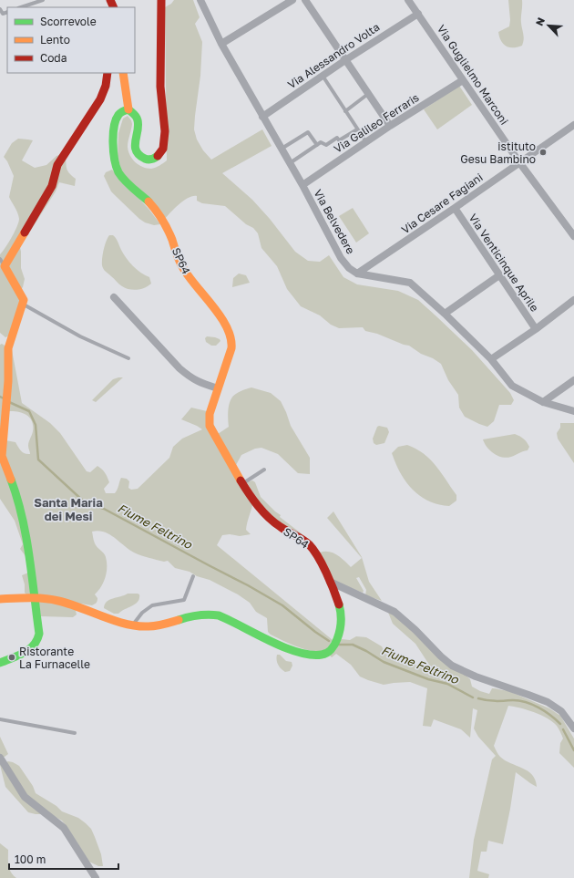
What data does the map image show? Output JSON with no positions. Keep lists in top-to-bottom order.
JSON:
{
  "streets": {
    "street": [
      "Via Alessandro Volta",
      "Via Guglielmo Marconi",
      "Via Galileo Ferraris",
      "Via Cesare Fagiani",
      "Via Belvedere",
      "SP64",
      "Via Venticinque Aprile"
    ]
  },
  "crossings": [
    ["Via Alessandro Volta", "Via Guglielmo Marconi"],
    ["Via Alessandro Volta", "Via Belvedere"],
    ["Via Guglielmo Marconi", "Via Galileo Ferraris"],
    ["Via Guglielmo Marconi", "Via Cesare Fagiani"],
    ["Via Galileo Ferraris", "Via Belvedere"],
    ["Via Cesare Fagiani", "Via Belvedere"],
    ["Via Cesare Fagiani", "Via Venticinque Aprile"]
  ],
  "districts": ["Santa Maria dei Mesi"],
  "water": ["Fiume Feltrino"],
  "places": ["istituto Gesu Bambino", "Ristorante La Furnacelle"],
  "legend": ["Scorrevole", "Lento", "Coda"],
  "scale_bar": "100 m",
  "north": "top left"
}
